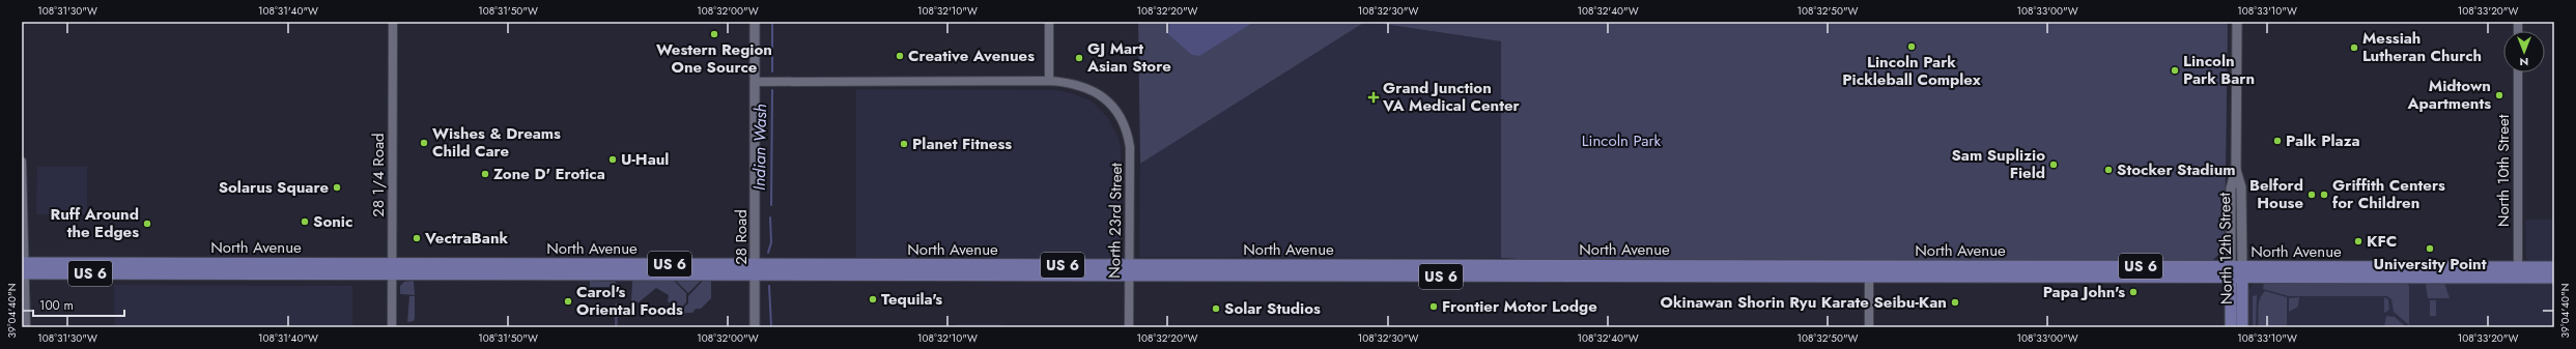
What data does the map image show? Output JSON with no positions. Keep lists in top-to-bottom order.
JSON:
{
  "streets": {
    "main road": [
      "28 Road",
      "North Avenue",
      "North 12th Street",
      "US 6"
    ],
    "street": ["North 10th Street", "28 1/4 Road", "North 23rd Street"]
  },
  "crossings": [
    ["North 10th Street", "North Avenue"],
    ["28 1/4 Road", "North Avenue"],
    ["North 23rd Street", "28 Road"],
    ["North 23rd Street", "North Avenue"],
    ["28 Road", "North Avenue"],
    ["North Avenue", "North 12th Street"]
  ],
  "water": ["Indian Wash"],
  "parks": ["Lincoln Park"],
  "places": {
    "other": [
      "Western Region One Source",
      "Lincoln Park Pickleball Complex",
      "Messiah Lutheran Church",
      "Creative Avenues",
      "GJ Mart Asian Store",
      "Lincoln Park Barn",
      "Midtown Apartments",
      "Palk Plaza",
      "Wishes & Dreams Child Care",
      "Planet Fitness",
      "U-Haul",
      "Sam Suplizio Field",
      "Stocker Stadium",
      "Zone D' Erotica",
      "Solarus Square",
      "Belford House",
      "Griffith Centers for Children",
      "Sonic",
      "Ruff Around the Edges",
      "VectraBank",
      "KFC",
      "University Point",
      "Papa John's",
      "Tequila's",
      "Carol's Oriental Foods",
      "Okinawan Shorin Ryu Karate Seibu-Kan",
      "Frontier Motor Lodge",
      "Solar Studios"
    ],
    "health": ["Grand Junction VA Medical Center"]
  },
  "scale_bar": "100 m",
  "north": "bottom",
  "coordinates": [
    "108°31'30\"W",
    "108°31'40\"W",
    "108°31'50\"W",
    "108°32'00\"W",
    "108°32'10\"W",
    "108°32'20\"W",
    "108°32'30\"W",
    "108°32'40\"W",
    "108°32'50\"W",
    "108°33'00\"W",
    "108°33'10\"W",
    "108°33'20\"W",
    "39°04'40\"N"
  ]
}
